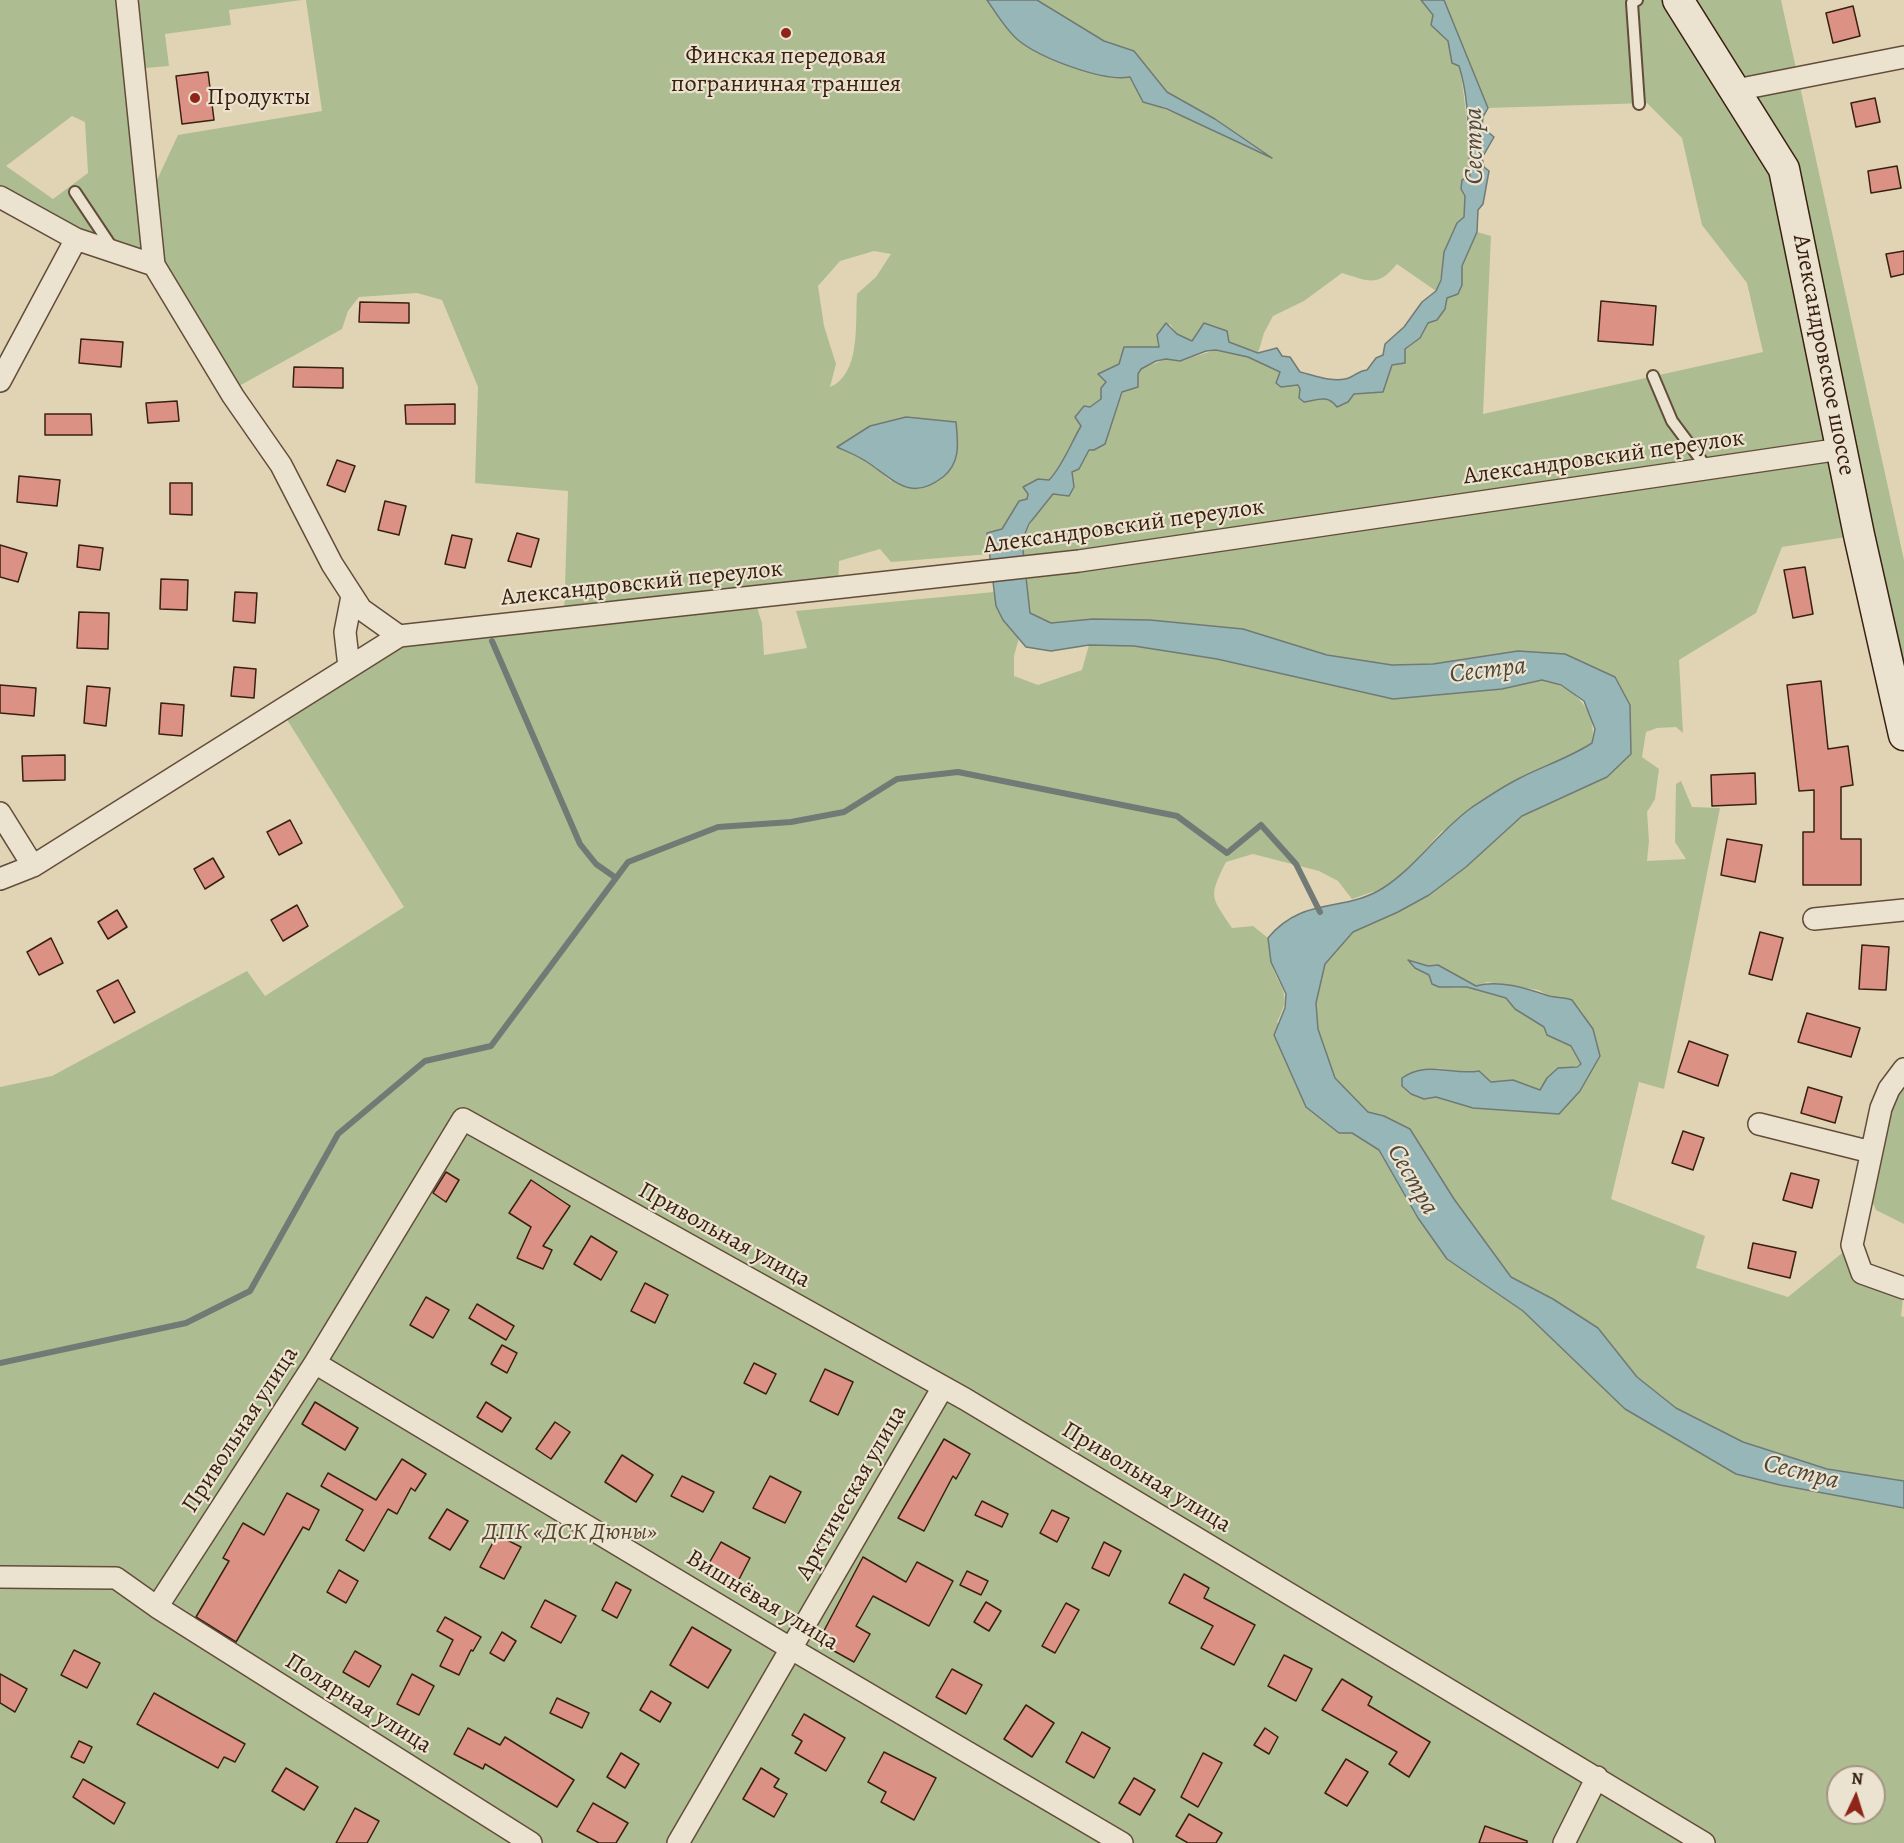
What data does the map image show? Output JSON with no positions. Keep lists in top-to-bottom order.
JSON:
{
  "streets": {
    "street": [
      "Александровское шоссе",
      "Александровский переулок",
      "Привольная улица",
      "Арктическая улица",
      "Вишнёвая улица",
      "Полярная улица"
    ]
  },
  "crossings": [
    ["Александровское шоссе", "Александровский переулок"],
    ["Привольная улица", "Арктическая улица"],
    ["Привольная улица", "Вишнёвая улица"],
    ["Привольная улица", "Полярная улица"],
    ["Арктическая улица", "Вишнёвая улица"]
  ],
  "water": ["Сестра"],
  "parks": ["ДПК «ДСК Дюны»"],
  "places": ["Финская передовая пограничная траншея", "Продукты"],
  "north": "top"
}
